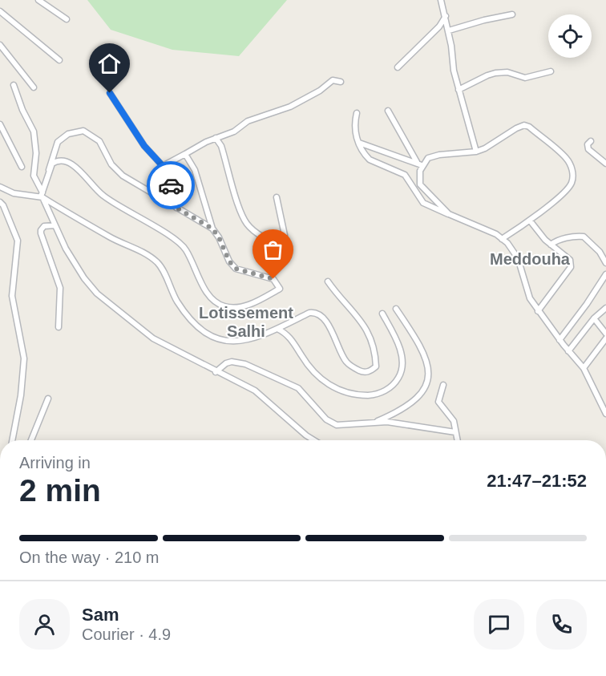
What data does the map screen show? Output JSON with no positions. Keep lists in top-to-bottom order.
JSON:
{
  "districts": ["Meddouha", "Lotissement Salhi"],
  "page": {
    "heading": ["2 min", "Arriving in", "21:47–21:52"],
    "panel": ["Sam", "Courier · 4.9"],
    "bar": "On the way · 210 m"
  }
}
